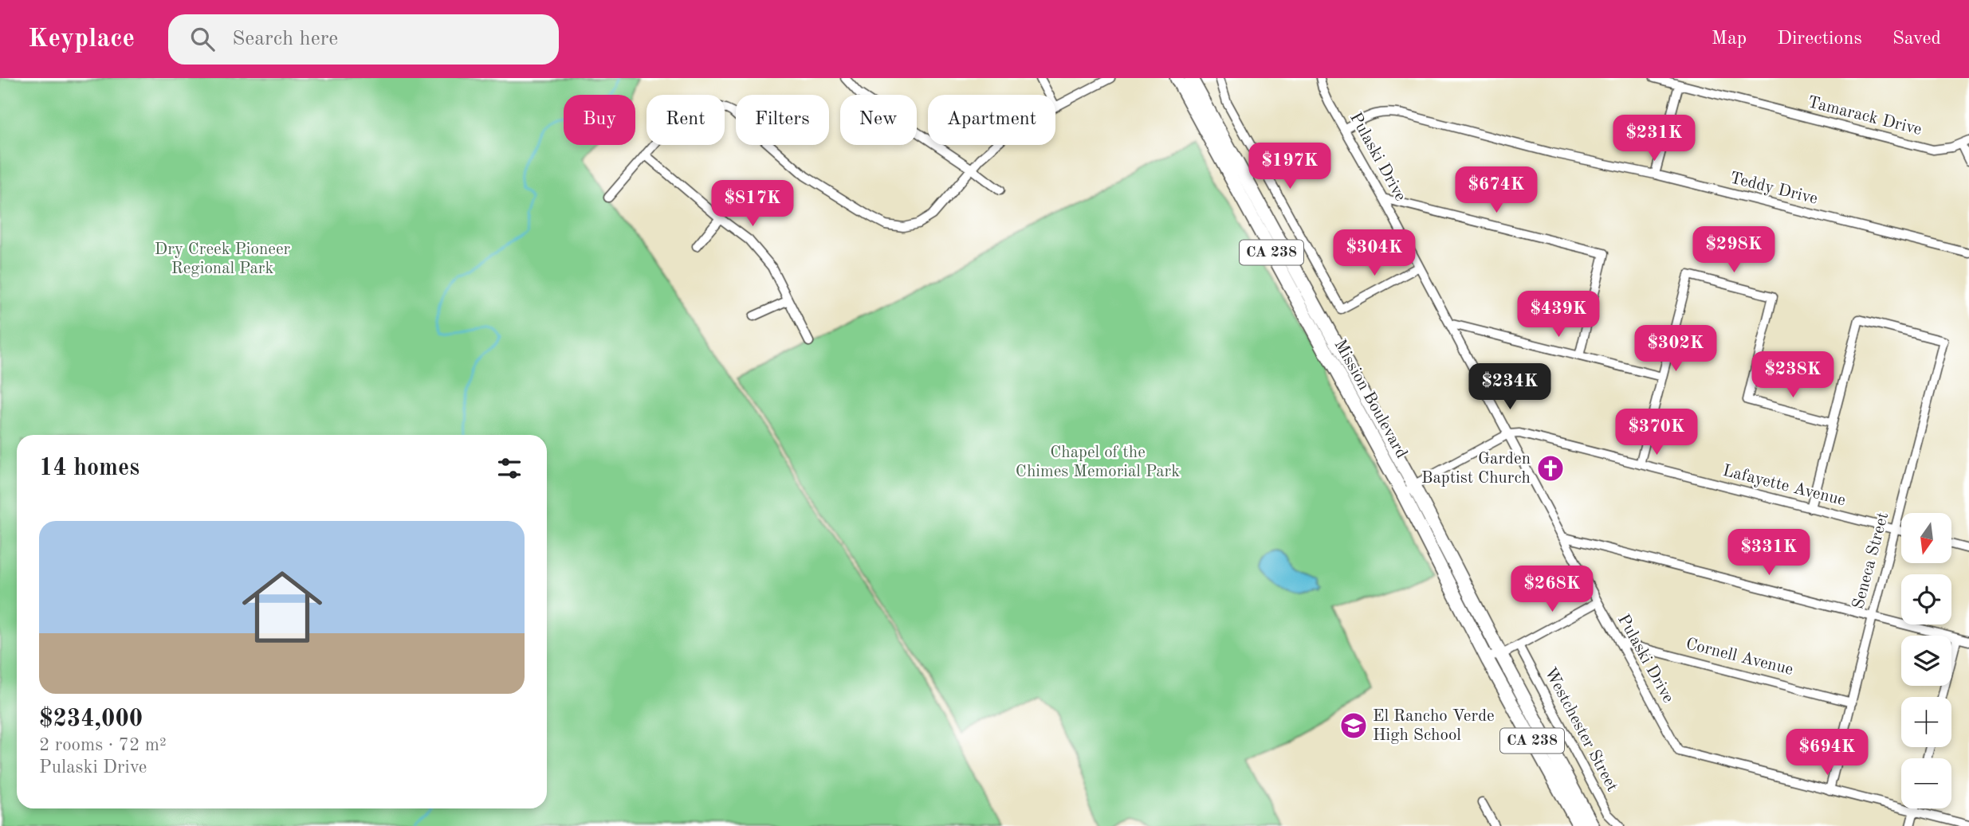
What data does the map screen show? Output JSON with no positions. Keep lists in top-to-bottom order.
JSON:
{
  "streets": {
    "main road": ["CA 238", "Mission Boulevard"],
    "street": [
      "Tamarack Drive",
      "Pulaski Drive",
      "Teddy Drive",
      "Lafayette Avenue",
      "Seneca Street",
      "Cornell Avenue",
      "Westchester Street"
    ]
  },
  "crossings": [
    ["Pulaski Drive", "Teddy Drive"],
    ["Pulaski Drive", "Lafayette Avenue"],
    ["Pulaski Drive", "Seneca Street"],
    ["Pulaski Drive", "Cornell Avenue"],
    ["Lafayette Avenue", "Seneca Street"],
    ["Seneca Street", "Cornell Avenue"]
  ],
  "parks": ["Dry Creek Pioneer Regional Park", "Chapel of the Chimes Memorial Park"],
  "places": {
    "church": ["Garden Baptist Church"],
    "school or university": ["El Rancho Verde High School"]
  },
  "north": "bottom",
  "page": {
    "header": "Keyplace",
    "search": "Search here",
    "nav": ["Map", "Directions", "Saved"],
    "chip": [
      "Buy",
      "Rent",
      "Filters",
      "New",
      "Apartment"
    ],
    "price": [
      "$231K",
      "$197K",
      "$674K",
      "$817K",
      "$298K",
      "$304K",
      "$439K",
      "$302K",
      "$238K",
      "$234K",
      "$370K",
      "$331K",
      "$268K",
      "$694K"
    ],
    "heading": "14 homes",
    "list": [
      {
        "name": "$234,000",
        "note": "2 rooms · 72 m² · Pulaski Drive"
      }
    ],
    "map_buttons": ["+", "−"]
  }
}
